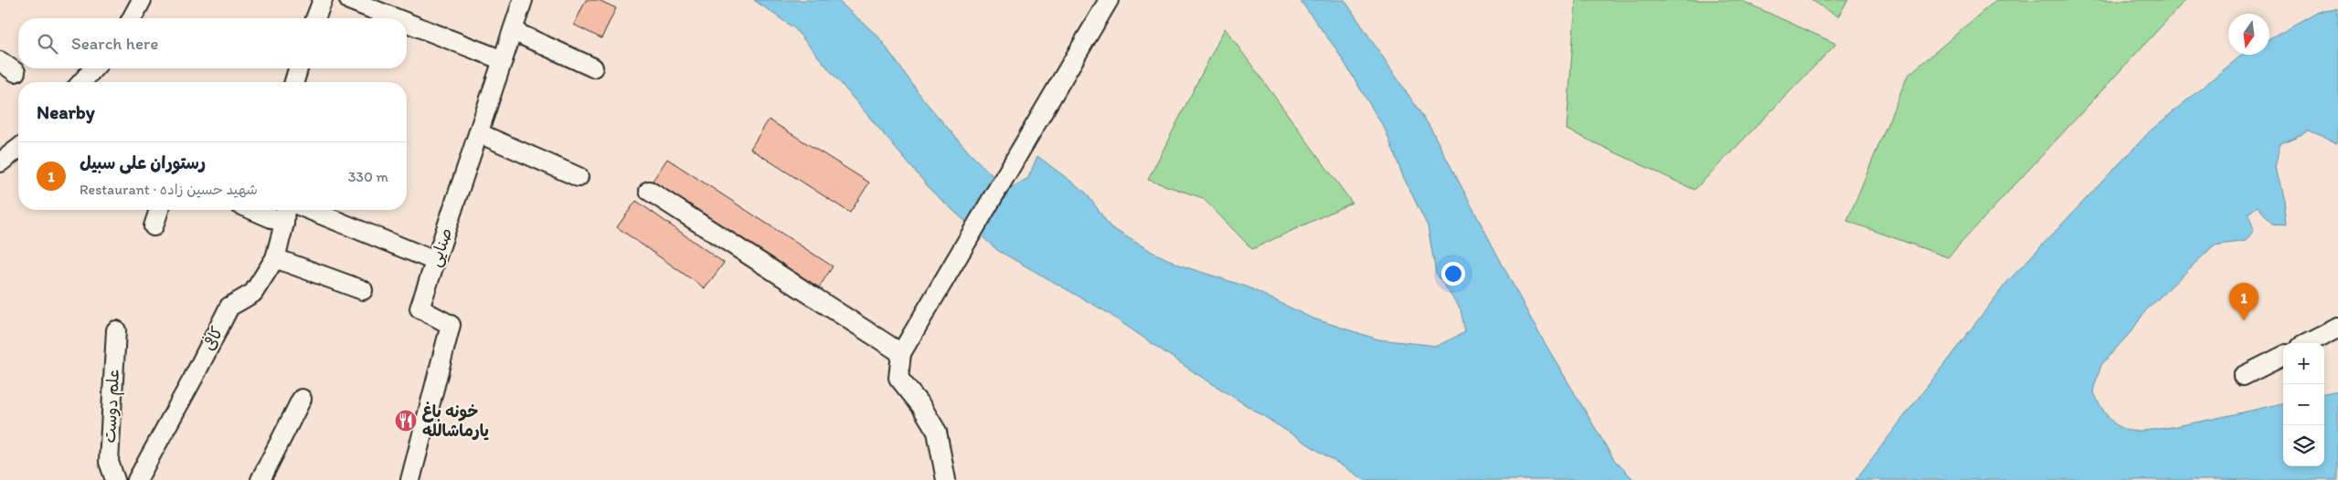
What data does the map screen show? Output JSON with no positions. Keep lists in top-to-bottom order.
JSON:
{
  "streets": {
    "street": ["صنایی", "کافی", "علم دوست"]
  },
  "places": {
    "restaurant": ["خونه باغ یارماشالله"]
  },
  "north": "bottom",
  "page": {
    "search": "Search here",
    "heading": "Nearby",
    "list": [
      {
        "mark": "1",
        "name": "رستوران علی سبیل",
        "note": "Restaurant · شهید حسین زاده",
        "value": "330 m"
      }
    ],
    "pins": "1",
    "map_buttons": ["+", "−"]
  }
}
